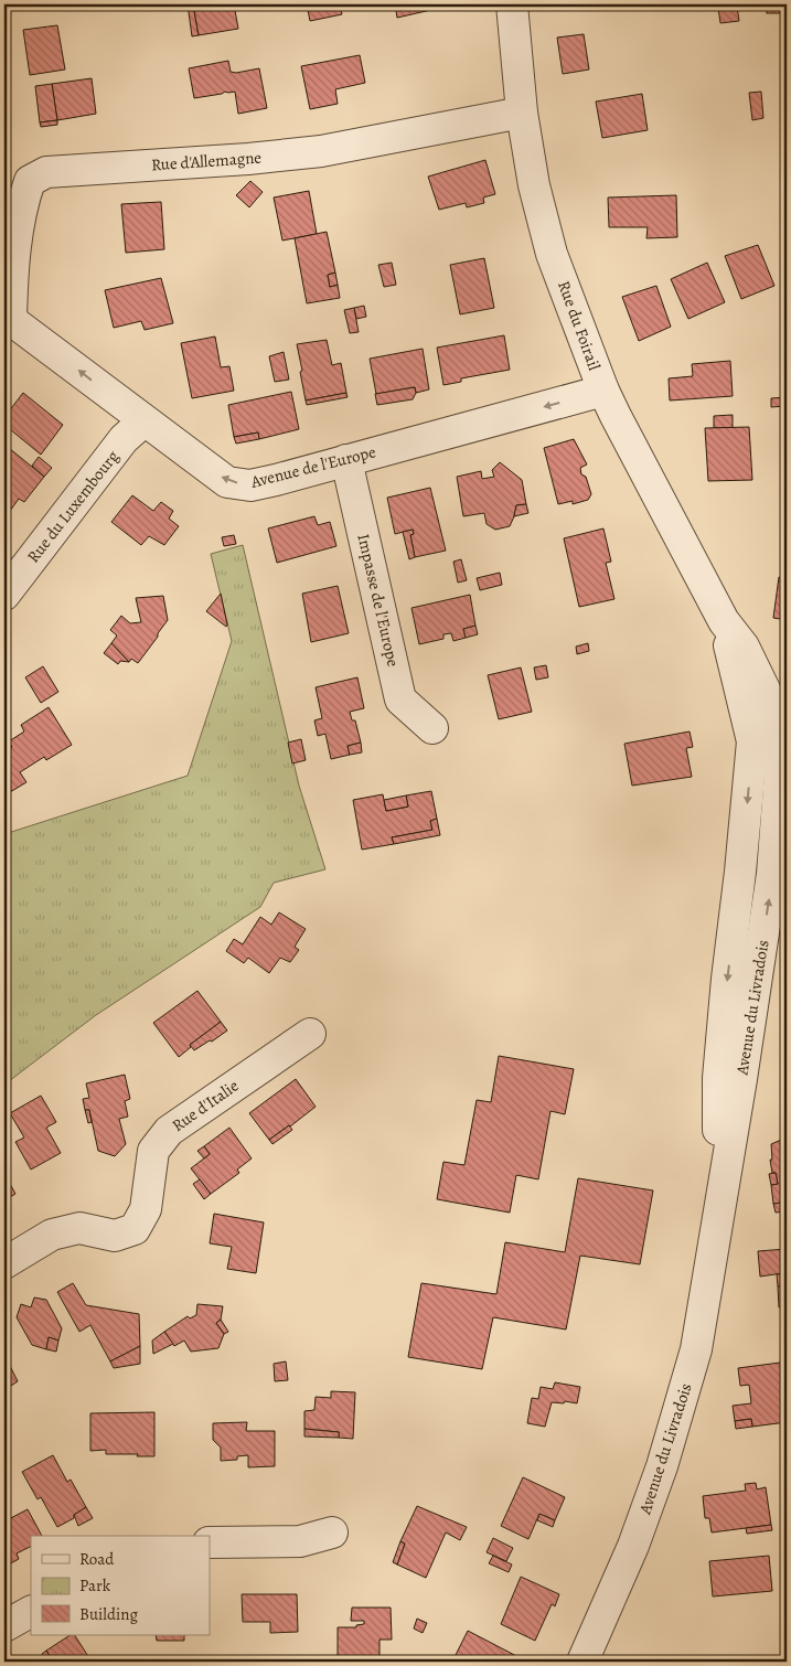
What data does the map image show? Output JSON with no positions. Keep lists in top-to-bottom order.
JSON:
{
  "streets": {
    "street": [
      "Rue d'Allemagne",
      "Rue du Foirail",
      "Avenue de l'Europe",
      "Rue du Luxembourg",
      "Impasse de l'Europe",
      "Avenue du Livradois",
      "Rue d'Italie"
    ]
  },
  "crossings": [
    ["Rue d'Allemagne", "Rue du Foirail"],
    ["Rue d'Allemagne", "Avenue de l'Europe"],
    ["Rue du Foirail", "Avenue de l'Europe"],
    ["Rue du Foirail", "Avenue du Livradois"],
    ["Avenue de l'Europe", "Rue du Luxembourg"],
    ["Avenue de l'Europe", "Impasse de l'Europe"]
  ],
  "one_way": ["Avenue de l'Europe"],
  "legend": ["Road", "Park", "Building"]
}
